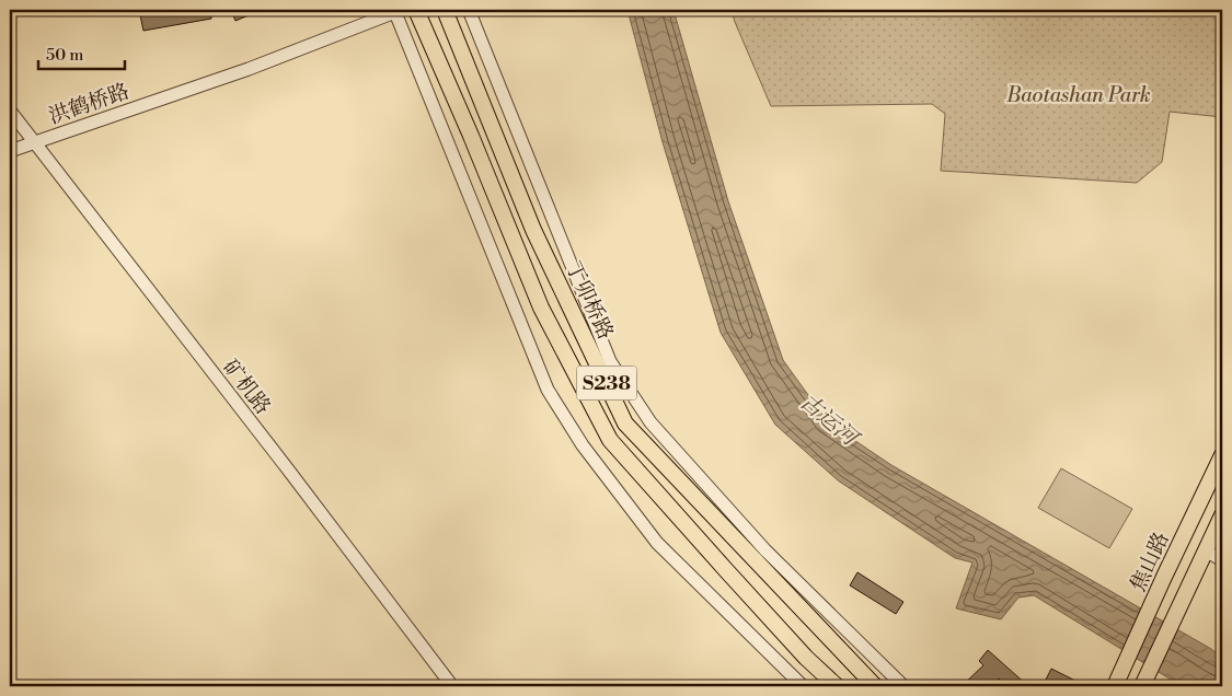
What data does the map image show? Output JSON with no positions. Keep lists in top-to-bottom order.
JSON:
{
  "streets": {
    "main road": ["丁卯桥路", "S238", "焦山路"],
    "street": ["洪鹤桥路", "矿机路"]
  },
  "crossings": [
    ["洪鹤桥路", "矿机路"]
  ],
  "water": ["古运河"],
  "parks": ["Baotashan Park"],
  "scale_bar": "50 m"
}
